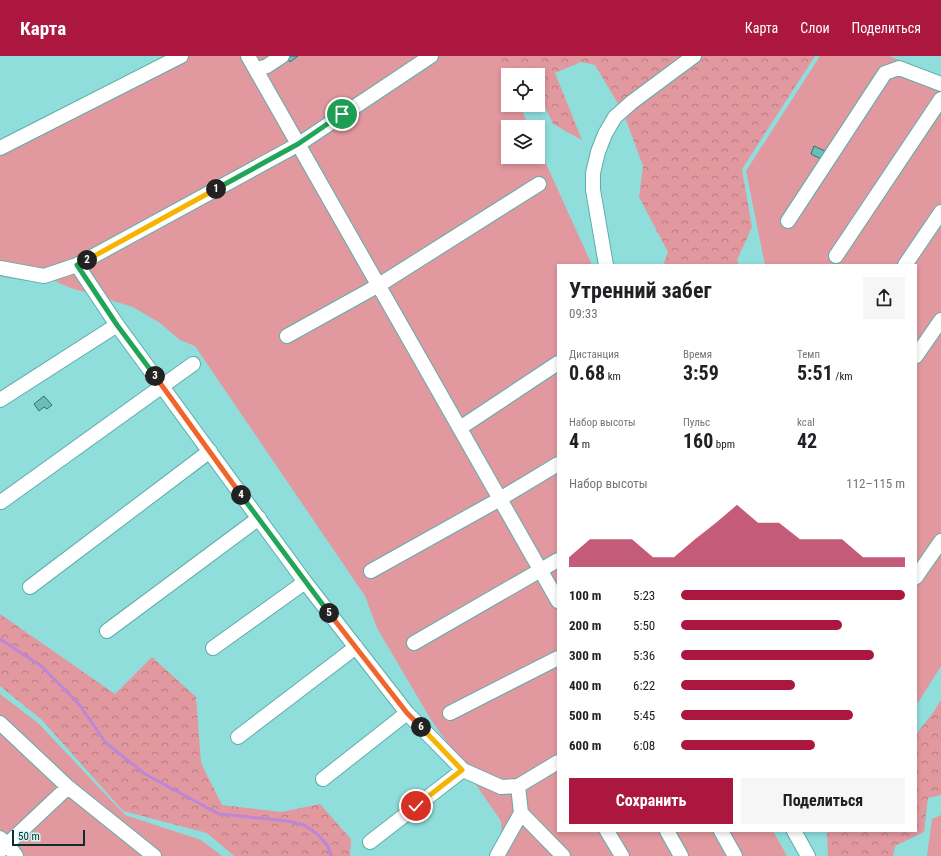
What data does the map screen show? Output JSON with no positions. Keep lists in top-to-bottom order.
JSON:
{
  "scale_bar": "50 m",
  "page": {
    "header": "Карта",
    "nav": ["Карта", "Слои", "Поделиться"],
    "pins": [
      "1",
      "2",
      "3",
      "4",
      "5",
      "6"
    ],
    "heading": ["Утренний забег", "09:33"],
    "stats": [
      ["Дистанция", "0.68 km"],
      ["Время", "3:59"],
      ["Темп", "5:51 /km"],
      ["Набор высоты", "4 m"],
      ["Пульс", "160 bpm"],
      ["kcal", "42"]
    ],
    "chart": ["Набор высоты", "112–115 m"],
    "list": [
      {
        "name": "100 m",
        "note": "5:23"
      },
      {
        "name": "200 m",
        "note": "5:50"
      },
      {
        "name": "300 m",
        "note": "5:36"
      },
      {
        "name": "400 m",
        "note": "6:22"
      },
      {
        "name": "500 m",
        "note": "5:45"
      },
      {
        "name": "600 m",
        "note": "6:08"
      }
    ],
    "buttons": ["Сохранить", "Поделиться"],
    "scale": "50 m"
  }
}
